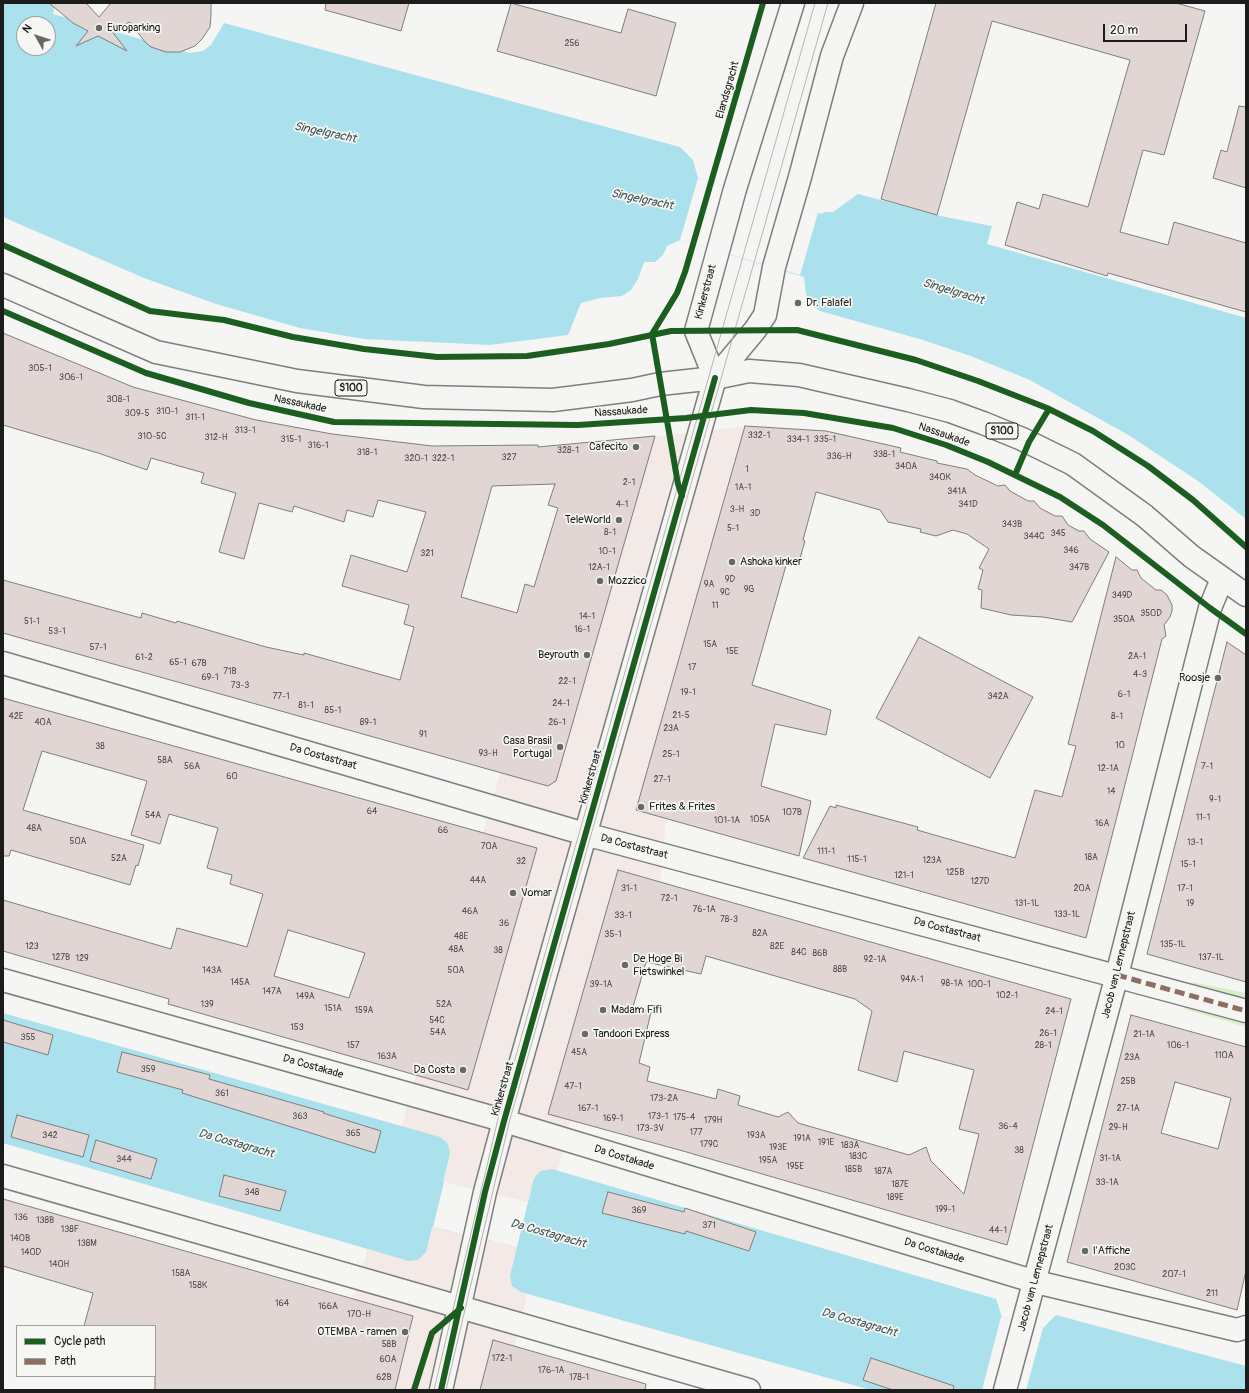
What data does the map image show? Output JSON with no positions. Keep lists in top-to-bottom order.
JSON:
{
  "streets": {
    "street": [
      "Kinkerstraat",
      "S100",
      "Nassaukade",
      "Da Costastraat",
      "Jacob van Lennepstraat",
      "Da Costakade"
    ],
    "cycle path": ["Elandsgracht"]
  },
  "crossings": [
    ["Kinkerstraat", "Nassaukade"],
    ["Kinkerstraat", "Da Costastraat"],
    ["Kinkerstraat", "Da Costakade"],
    ["Nassaukade", "Jacob van Lennepstraat"],
    ["Da Costastraat", "Jacob van Lennepstraat"],
    ["Jacob van Lennepstraat", "Da Costakade"]
  ],
  "water": ["Singelgracht", "Da Costagracht"],
  "places": [
    "Europarking",
    "Dr. Falafel",
    "Cafecito",
    "TeleWorld",
    "Ashoka kinker",
    "Mozzico",
    "Beyrouth",
    "Roosje",
    "Casa Brasil Portugal",
    "Frites & Frites",
    "Vomar",
    "De Hoge Bi Fietswinkel",
    "Madam Fifi",
    "Tandoori Express",
    "Da Costa",
    "l'Affiche",
    "OTEMBA - ramen"
  ],
  "house_numbers": [
    "256",
    "305-1",
    "306-1",
    "308-1",
    "310-1",
    "309-5",
    "311-1",
    "313-1",
    "332-1",
    "310-5C",
    "312-H",
    "315-1",
    "334-1",
    "335-1",
    "316-1",
    "328-1",
    "318-1",
    "338-1",
    "336-H",
    "327",
    "320-1",
    "322-1",
    "340A",
    "1",
    "340K",
    "2-1",
    "1A-1",
    "341A",
    "4-1",
    "341D",
    "3-H",
    "3D",
    "343B",
    "5-1",
    "8-1",
    "345",
    "344C",
    "346",
    "10-1",
    "321",
    "12A-1",
    "347B",
    "9D",
    "9A",
    "9G",
    "9C",
    "349D",
    "11",
    "350D",
    "14-1",
    "350A",
    "51-1",
    "16-1",
    "53-1",
    "15A",
    "57-1",
    "15E",
    "2A-1",
    "61-2",
    "65-1",
    "67B",
    "17",
    "71B",
    "4-3",
    "69-1",
    "22-1",
    "73-3",
    "19-1",
    "6-1",
    "77-1",
    "342A",
    "24-1",
    "81-1",
    "85-1",
    "21-5",
    "42E",
    "8-1",
    "40A",
    "89-1",
    "26-1",
    "23A",
    "91",
    "10",
    "38",
    "93-H",
    "25-1",
    "58A",
    "56A",
    "7-1",
    "12-1A",
    "60",
    "27-1",
    "14",
    "9-1",
    "64",
    "107B",
    "54A",
    "11-1",
    "105A",
    "101-1A",
    "16A",
    "48A",
    "66",
    "50A",
    "13-1",
    "70A",
    "111-1",
    "18A",
    "52A",
    "115-1",
    "123A",
    "32",
    "15-1",
    "125B",
    "121-1",
    "44A",
    "127D",
    "31-1",
    "20A",
    "17-1",
    "72-1",
    "131-1L",
    "19",
    "76-1A",
    "46A",
    "133-1L",
    "33-1",
    "78-3",
    "36",
    "82A",
    "35-1",
    "48E",
    "135-1L",
    "123",
    "82E",
    "48A",
    "38",
    "84C",
    "86B",
    "127B",
    "137-1L",
    "129",
    "92-1A",
    "88B",
    "143A",
    "50A",
    "94A-1",
    "145A",
    "98-1A",
    "39-1A",
    "100-1",
    "147A",
    "102-1",
    "149A",
    "139",
    "52A",
    "151A",
    "159A",
    "24-1",
    "54C",
    "153",
    "54A",
    "26-1",
    "21-1A",
    "355",
    "157",
    "28-1",
    "106-1",
    "45A",
    "110A",
    "163A",
    "23A",
    "359",
    "25B",
    "47-1",
    "361",
    "173-2A",
    "167-1",
    "27-1A",
    "363",
    "173-1",
    "175-4",
    "169-1",
    "179H",
    "36-4",
    "29-H",
    "173-3V",
    "177",
    "365",
    "342",
    "193A",
    "191A",
    "191E",
    "179C",
    "183A",
    "193E",
    "38",
    "183C",
    "31-1A",
    "344",
    "195A",
    "195E",
    "185B",
    "187A",
    "33-1A",
    "187E",
    "348",
    "189E",
    "199-1",
    "369",
    "136",
    "138B",
    "371",
    "138F",
    "44-1",
    "140B",
    "138M",
    "140D",
    "140H",
    "203C",
    "158A",
    "207-1",
    "158K",
    "211",
    "164",
    "166A",
    "170-H",
    "58B",
    "172-1",
    "60A",
    "176-1A",
    "62B",
    "178-1"
  ],
  "legend": ["Cycle path", "Path"],
  "scale_bar": "20 m",
  "north": "top left"
}
